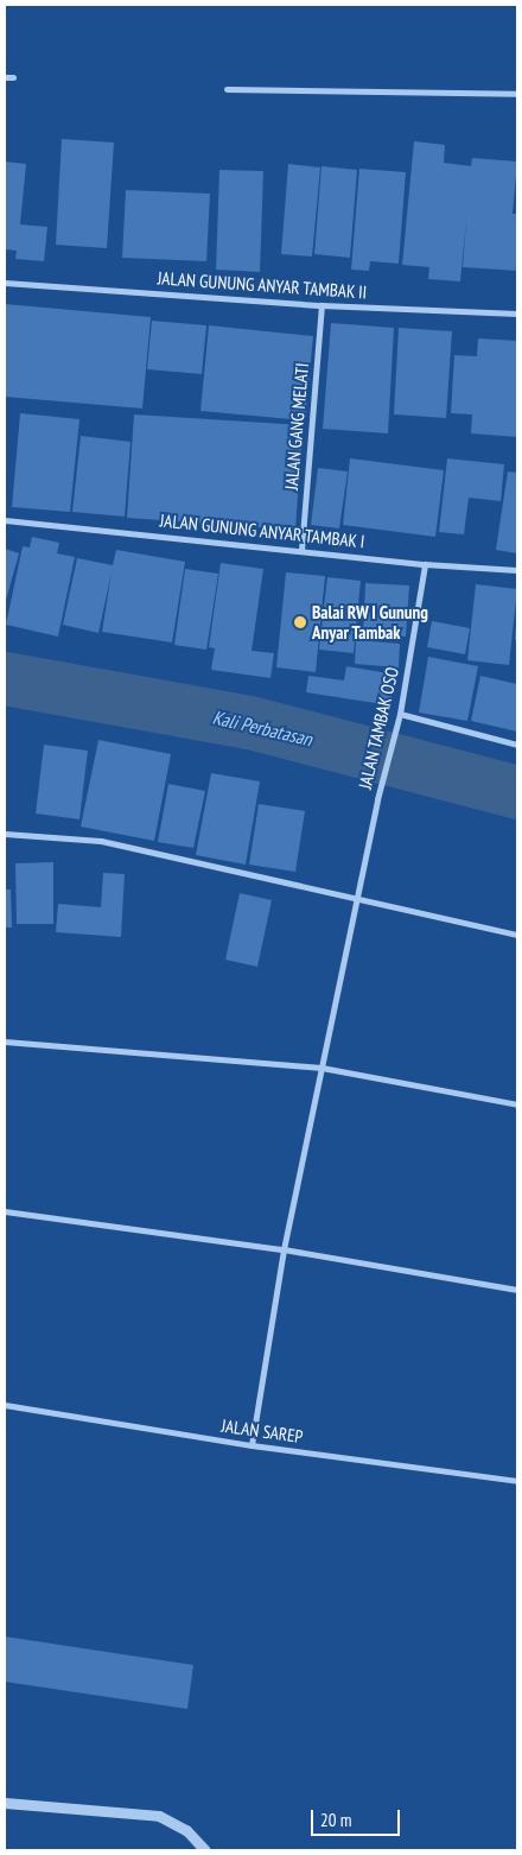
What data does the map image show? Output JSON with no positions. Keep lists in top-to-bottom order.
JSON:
{
  "streets": {
    "street": [
      "JALAN GUNUNG ANYAR TAMBAK II",
      "JALAN GANG MELATI",
      "JALAN GUNUNG ANYAR TAMBAK I",
      "JALAN TAMBAK OSO",
      "JALAN SAREP"
    ]
  },
  "crossings": [
    ["JALAN GUNUNG ANYAR TAMBAK II", "JALAN GANG MELATI"],
    ["JALAN GANG MELATI", "JALAN GUNUNG ANYAR TAMBAK I"],
    ["JALAN GUNUNG ANYAR TAMBAK I", "JALAN TAMBAK OSO"],
    ["JALAN TAMBAK OSO", "JALAN SAREP"]
  ],
  "water": ["Kali Perbatasan"],
  "places": ["Balai RW I Gunung Anyar Tambak"],
  "scale_bar": "20 m"
}
